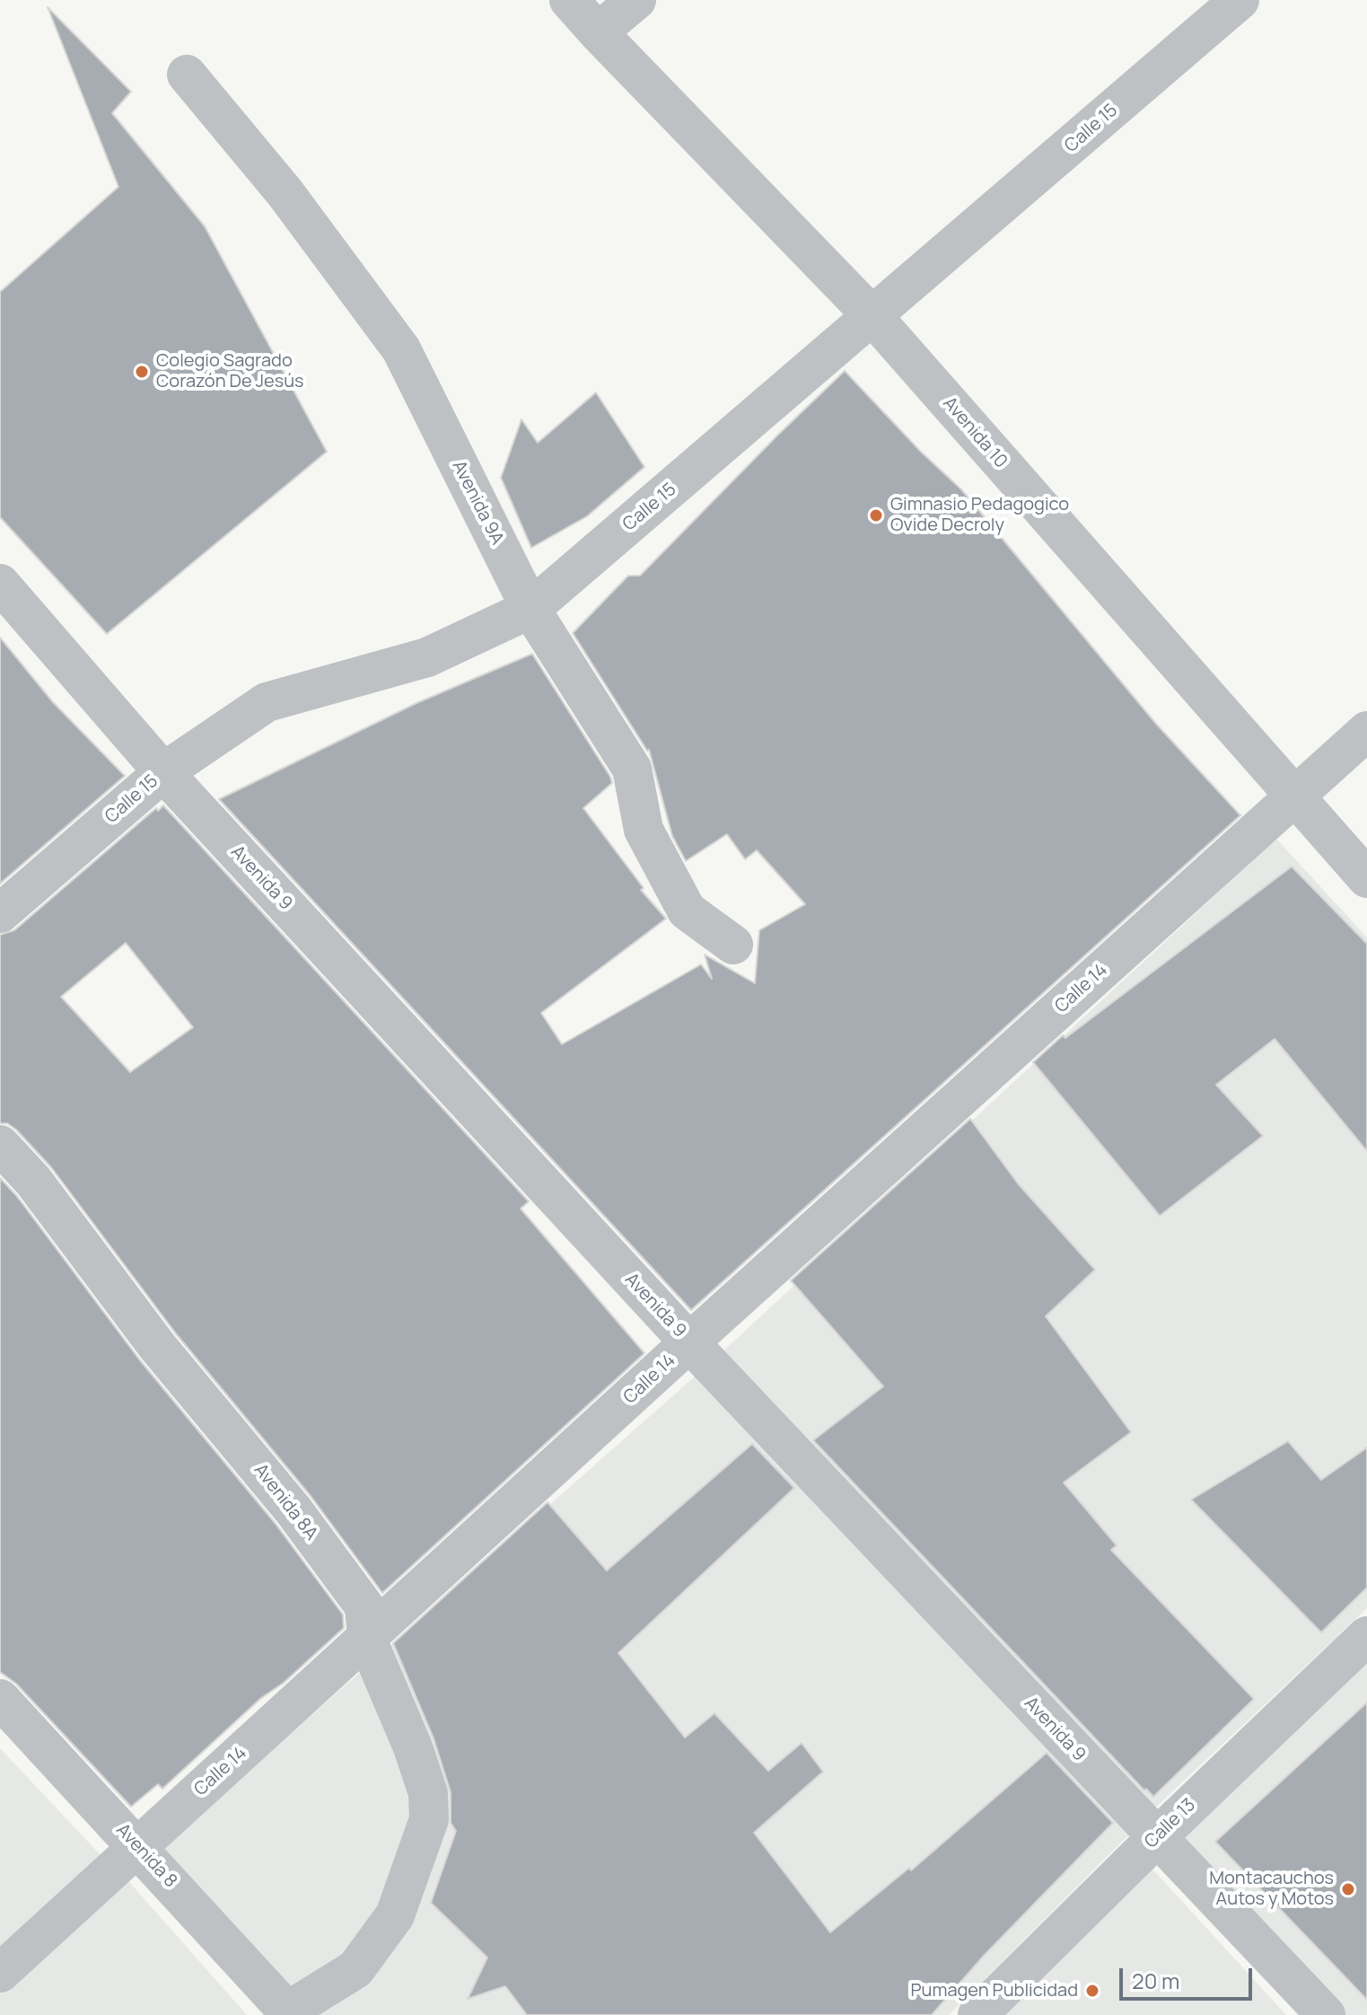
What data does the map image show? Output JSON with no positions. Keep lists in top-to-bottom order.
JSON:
{
  "streets": {
    "street": [
      "Calle 15",
      "Avenida 10",
      "Avenida 9A",
      "Avenida 9",
      "Calle 14",
      "Avenida 8A",
      "Calle 13",
      "Avenida 8"
    ]
  },
  "crossings": [
    ["Calle 15", "Avenida 10"],
    ["Calle 15", "Avenida 9A"],
    ["Calle 15", "Avenida 9"],
    ["Avenida 10", "Calle 14"],
    ["Avenida 9", "Calle 14"],
    ["Avenida 9", "Calle 13"],
    ["Calle 14", "Avenida 8A"],
    ["Calle 14", "Avenida 8"],
    ["Avenida 8A", "Avenida 8"]
  ],
  "places": [
    "Colegio Sagrado Corazón De Jesús",
    "Gimnasio Pedagogico Ovide Decroly",
    "Montacauchos Autos y Motos",
    "Pumagen Publicidad"
  ],
  "scale_bar": "20 m"
}
